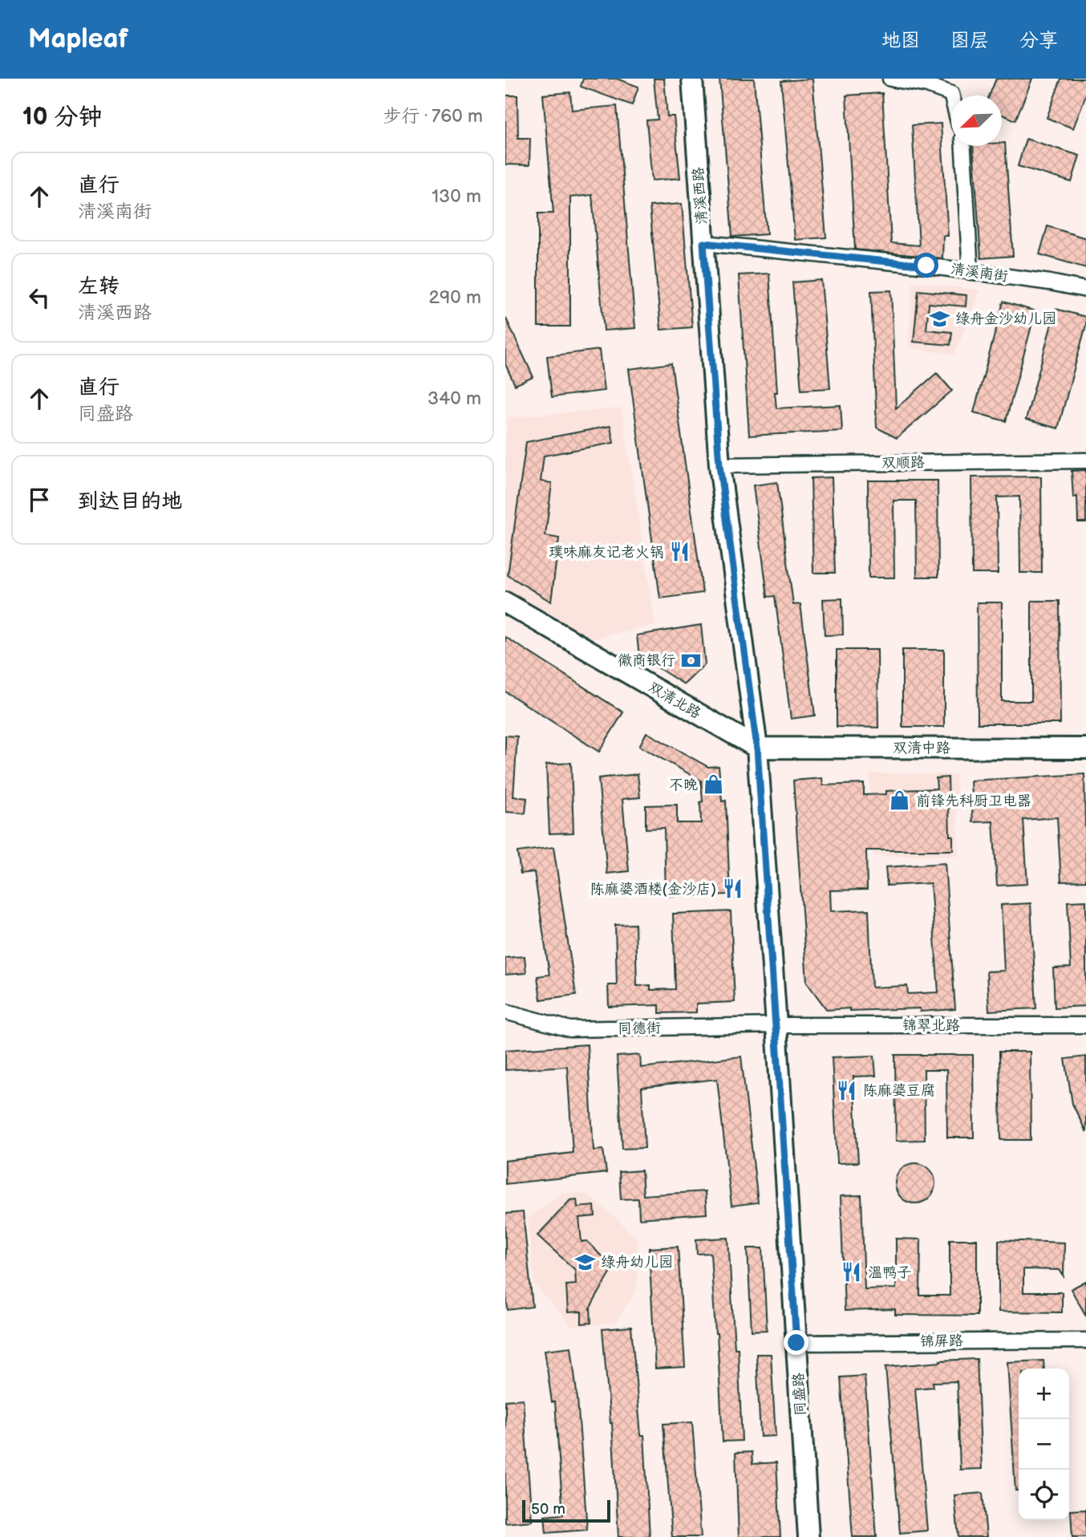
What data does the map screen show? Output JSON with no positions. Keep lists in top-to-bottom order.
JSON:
{
  "streets": {
    "street": [
      "清溪西路",
      "清溪南街",
      "双顺路",
      "双清北路",
      "双清中路",
      "锦翠北路",
      "同德街",
      "锦屏路",
      "同盛路"
    ]
  },
  "crossings": [
    ["清溪西路", "清溪南街"],
    ["清溪西路", "双顺路"],
    ["清溪西路", "双清北路"],
    ["清溪西路", "双清中路"],
    ["清溪西路", "同盛路"],
    ["双清北路", "双清中路"],
    ["双清北路", "同盛路"],
    ["双清中路", "同盛路"],
    ["锦翠北路", "同德街"],
    ["锦翠北路", "同盛路"],
    ["同德街", "同盛路"],
    ["锦屏路", "同盛路"]
  ],
  "places": {
    "school or university": ["绿舟金沙幼儿园", "绿舟幼儿园"],
    "restaurant": [
      "璞味麻友记老火锅",
      "陈麻婆酒楼(金沙店)",
      "陈麻婆豆腐",
      "温鸭子"
    ],
    "bank": ["徽商银行"],
    "shop": ["不晚", "前锋先科厨卫电器"]
  },
  "scale_bar": "50 m",
  "north": "bottom left",
  "page": {
    "header": "Mapleaf",
    "nav": ["地图", "图层", "分享"],
    "heading": ["10 分钟", "步行 · 760 m"],
    "list": [
      ["直行", "清溪南街", "130 m"],
      ["左转", "清溪西路", "290 m"],
      ["直行", "同盛路", "340 m"],
      "到达目的地"
    ],
    "map_buttons": ["+", "−"],
    "scale": "50 m"
  }
}
